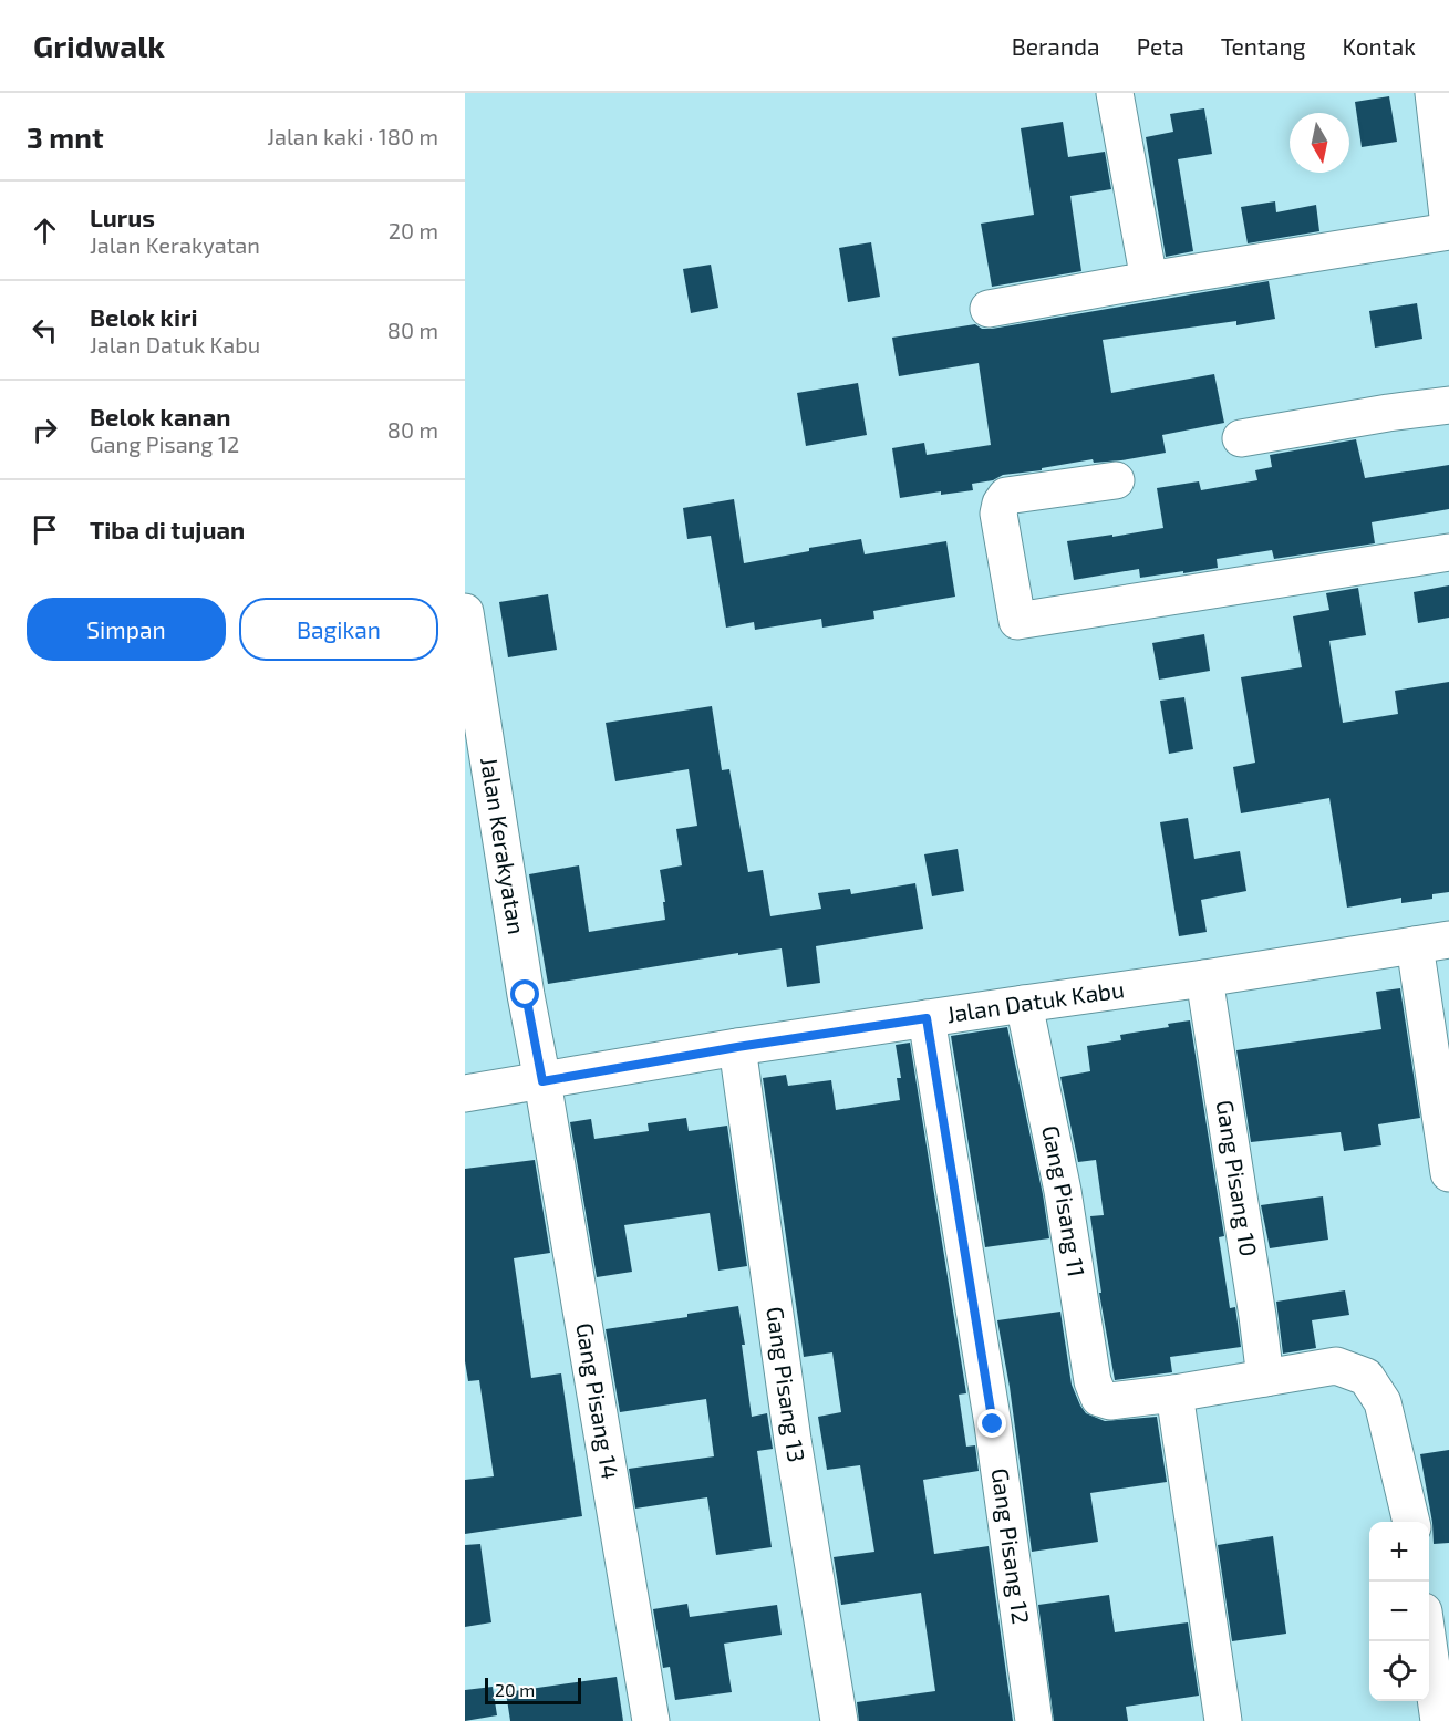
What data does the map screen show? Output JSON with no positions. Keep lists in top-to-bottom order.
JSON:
{
  "streets": {
    "street": [
      "Jalan Kerakyatan",
      "Jalan Datuk Kabu",
      "Gang Pisang 10",
      "Gang Pisang 11",
      "Gang Pisang 13",
      "Gang Pisang 14",
      "Gang Pisang 12"
    ]
  },
  "crossings": [
    ["Jalan Kerakyatan", "Jalan Datuk Kabu"],
    ["Jalan Kerakyatan", "Gang Pisang 14"],
    ["Jalan Datuk Kabu", "Gang Pisang 10"],
    ["Jalan Datuk Kabu", "Gang Pisang 11"],
    ["Jalan Datuk Kabu", "Gang Pisang 13"],
    ["Jalan Datuk Kabu", "Gang Pisang 14"],
    ["Jalan Datuk Kabu", "Gang Pisang 12"]
  ],
  "scale_bar": "20 m",
  "north": "bottom",
  "page": {
    "header": "Gridwalk",
    "nav": [
      "Beranda",
      "Peta",
      "Tentang",
      "Kontak"
    ],
    "heading": ["3 mnt", "Jalan kaki · 180 m"],
    "list": [
      ["Lurus", "Jalan Kerakyatan", "20 m"],
      ["Belok kiri", "Jalan Datuk Kabu", "80 m"],
      ["Belok kanan", "Gang Pisang 12", "80 m"],
      "Tiba di tujuan"
    ],
    "buttons": ["Simpan", "Bagikan"],
    "map_buttons": ["+", "−"],
    "scale": "20 m"
  }
}
